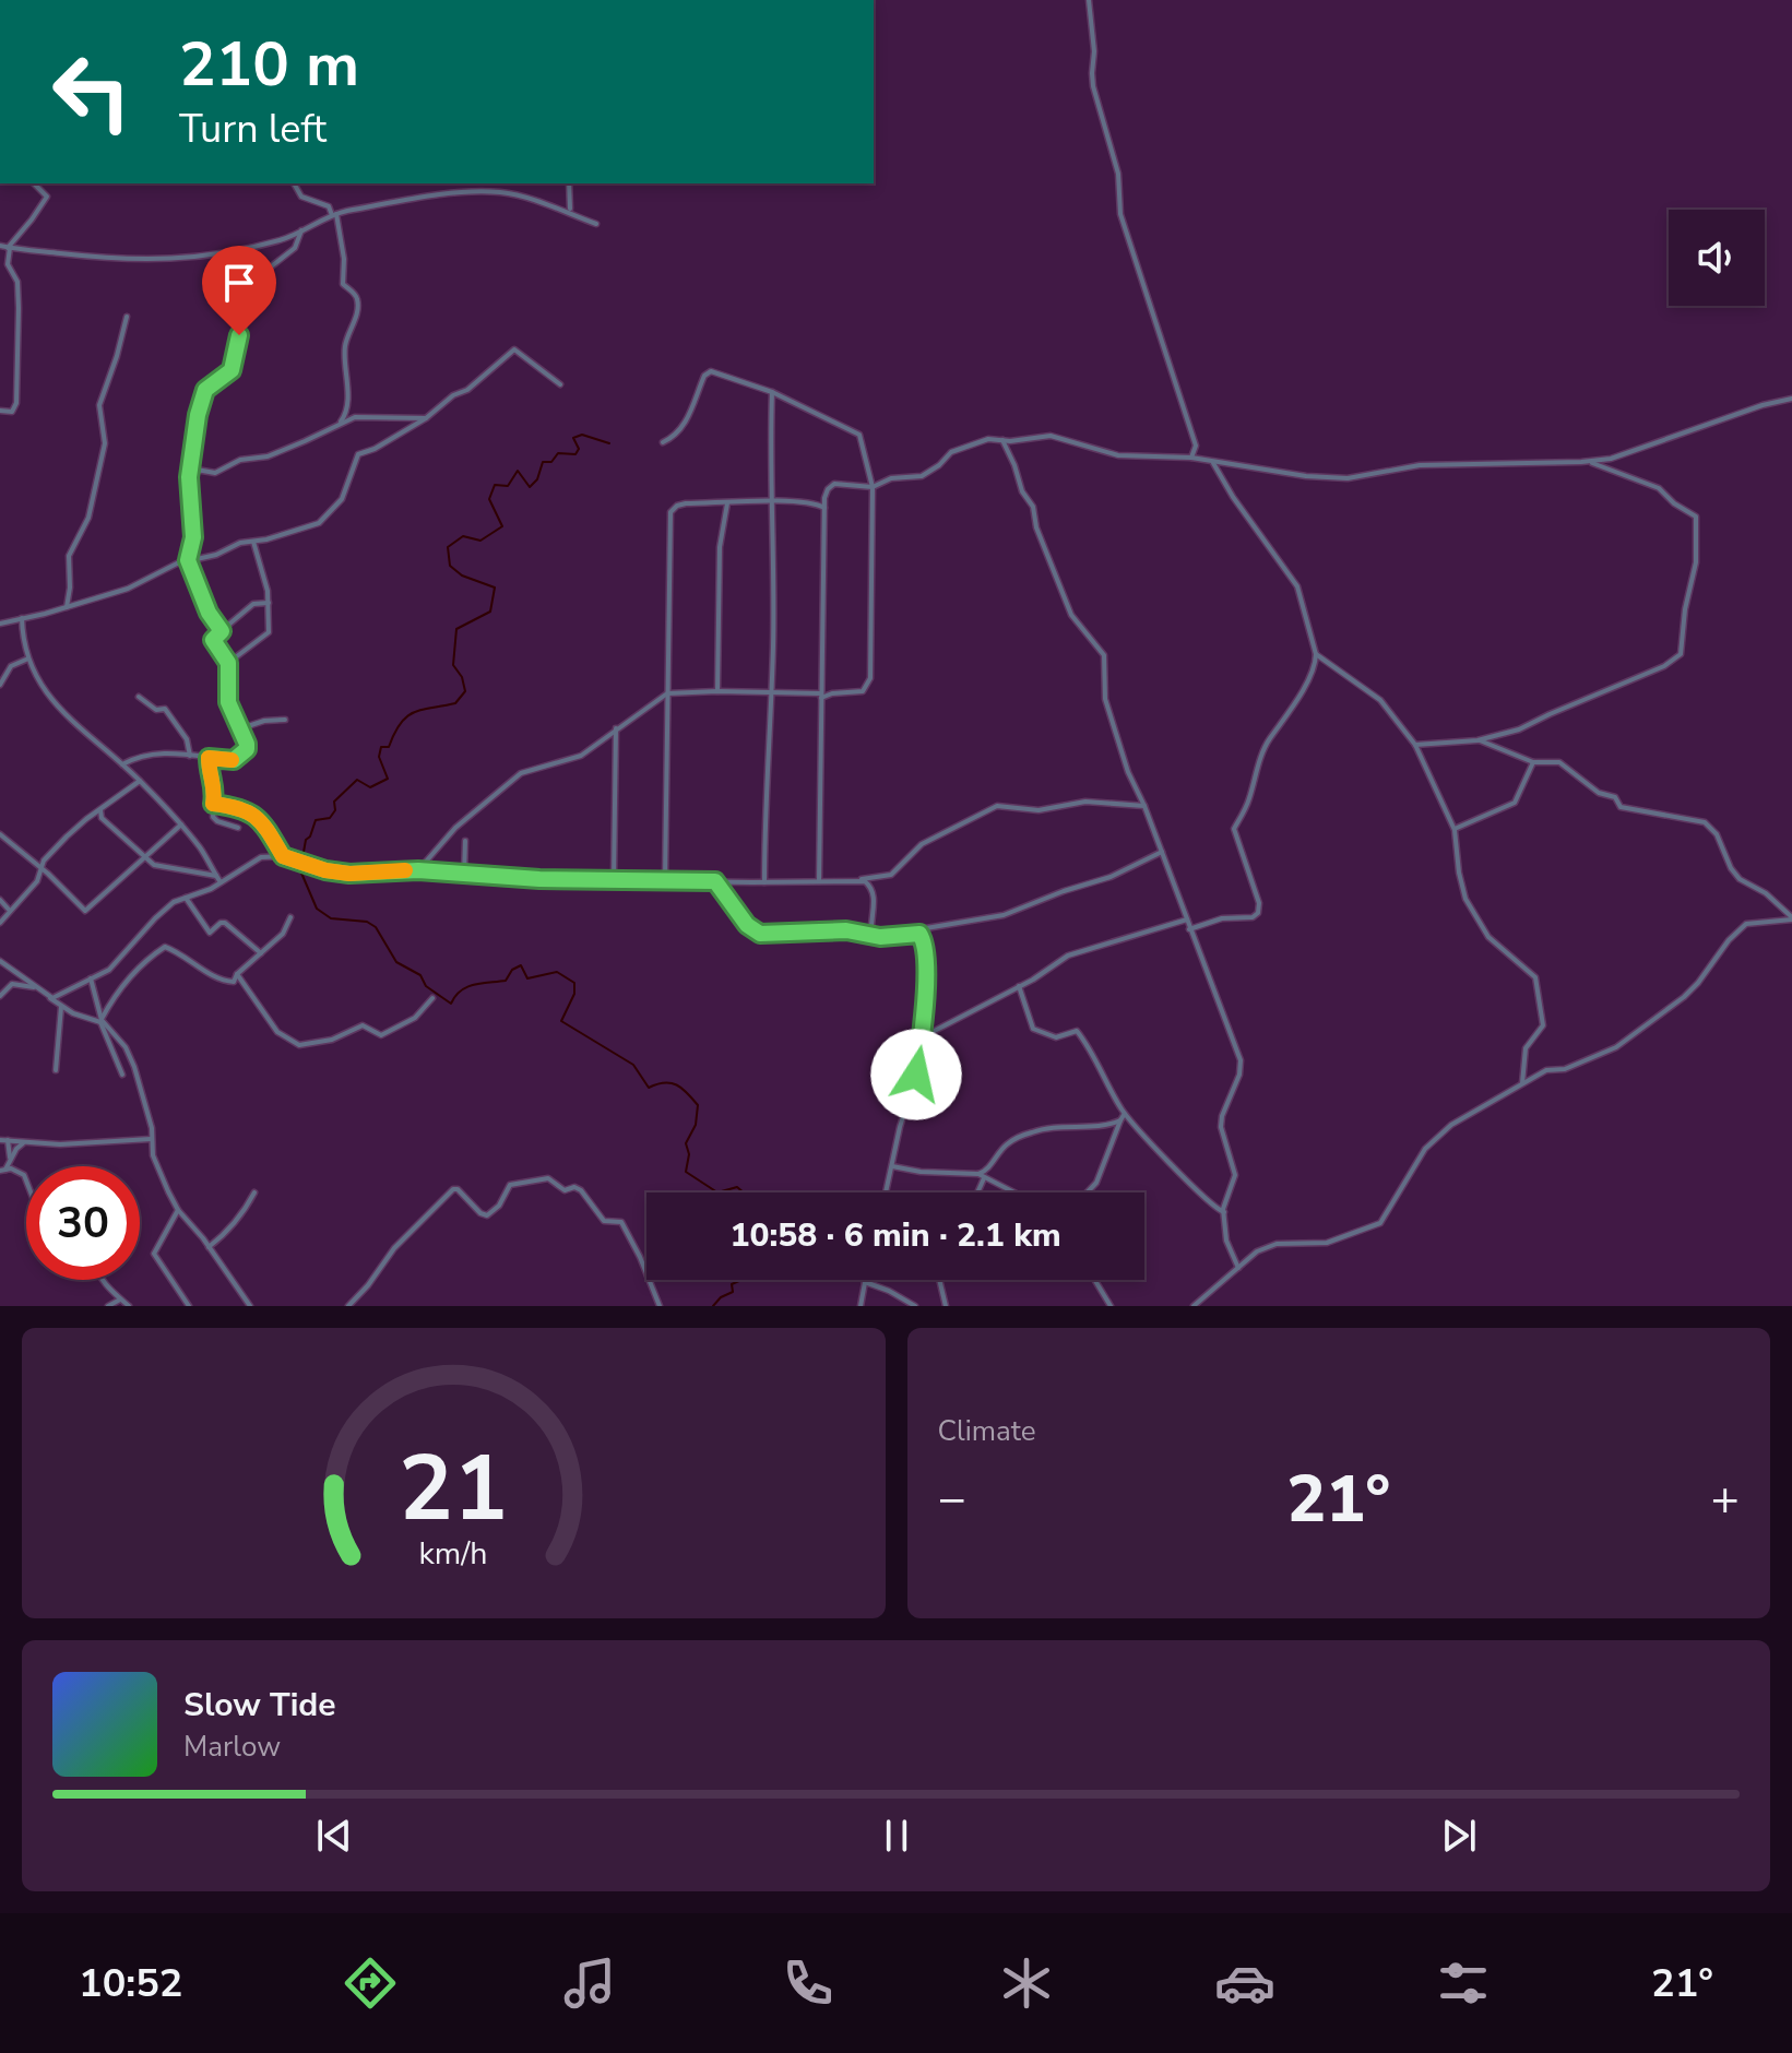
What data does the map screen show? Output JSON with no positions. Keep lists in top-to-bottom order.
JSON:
{
  "page": {
    "turn": ["210 m", "Turn left"],
    "limit": "30",
    "trip": "10:58 · 6 min · 2.1 km",
    "tile": "Climate",
    "heat": ["−", "21°", "+"],
    "song": ["Slow Tide", "Marlow"],
    "tabs": ["10:52", "21°"],
    "gauge": ["21", "km/h"]
  }
}
